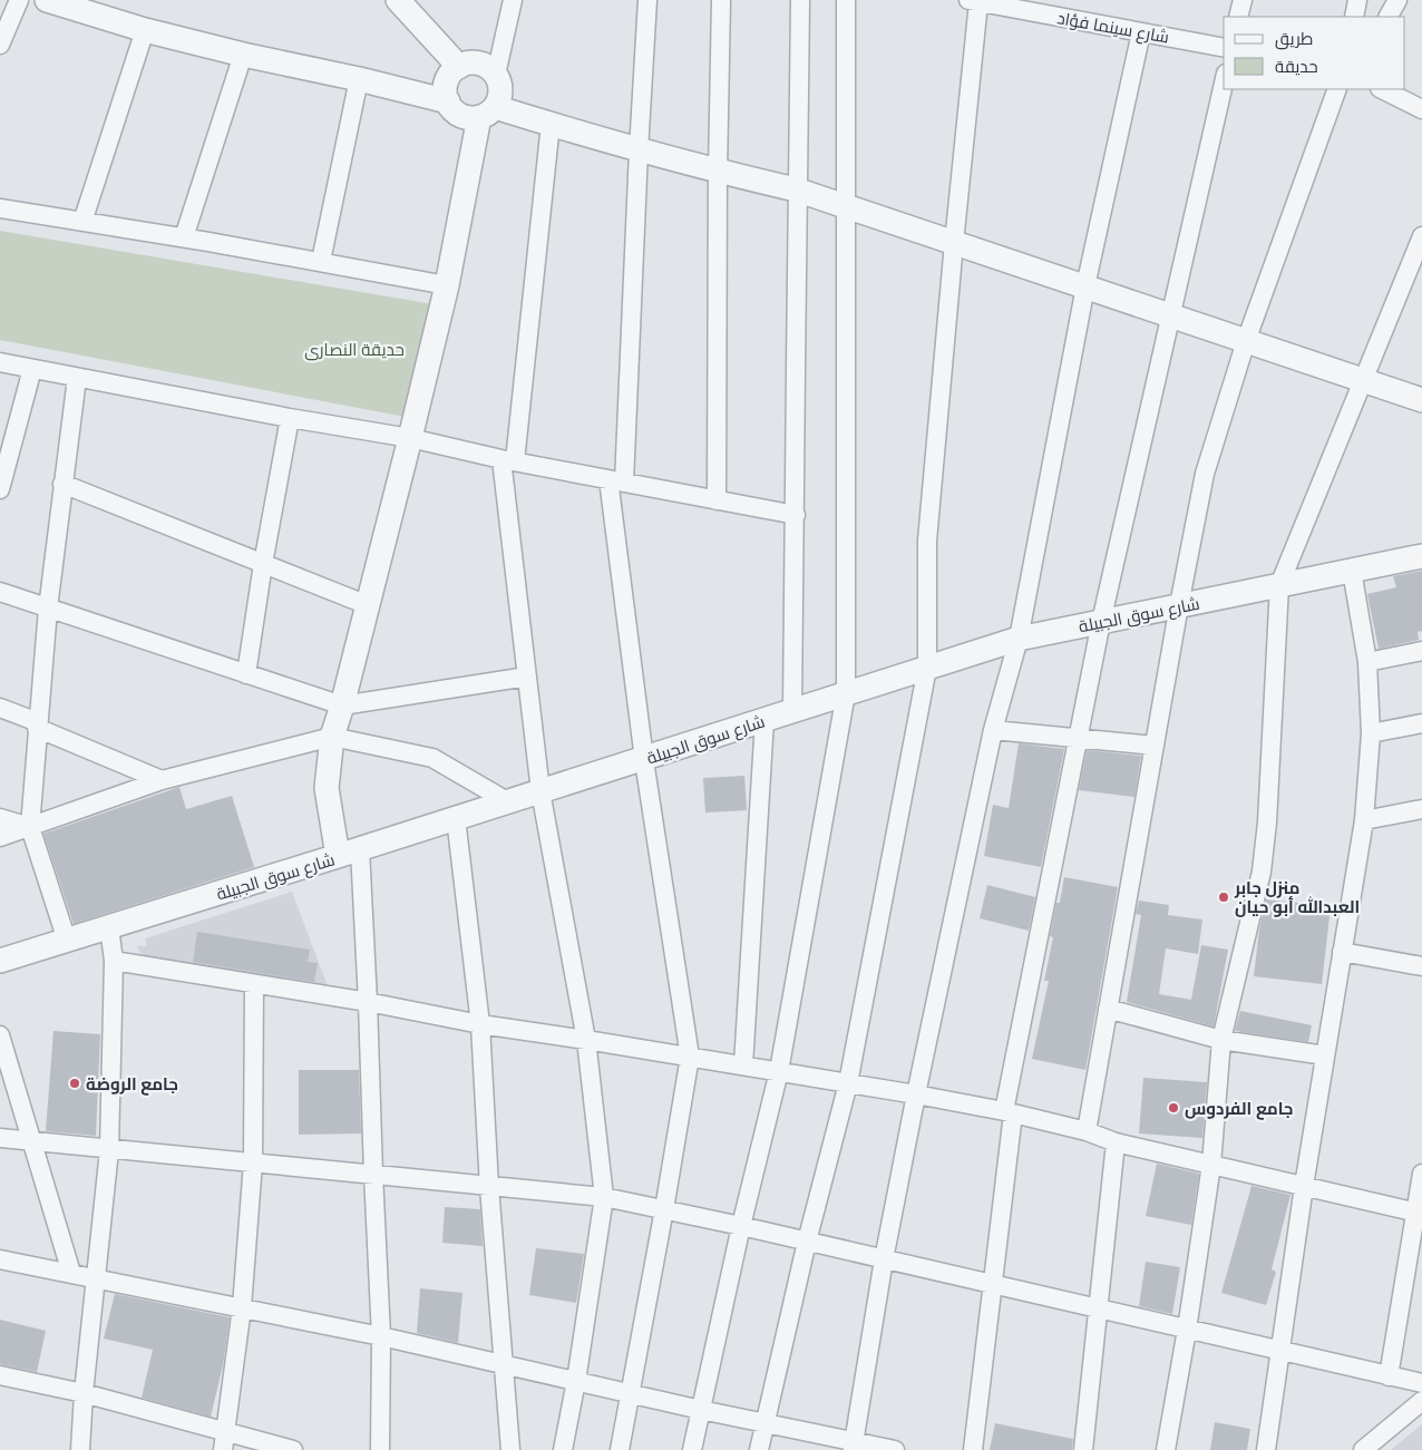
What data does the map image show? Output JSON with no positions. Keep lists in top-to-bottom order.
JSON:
{
  "streets": {
    "street": ["شارع سينما فؤاد", "شارع سوق الجبيلة"]
  },
  "parks": ["حديقة النصارى"],
  "places": ["منزل جابر العبدالله أبو حيان", "جامع الروضة", "جامع الفردوس"],
  "legend": ["طريق", "حديقة"]
}
